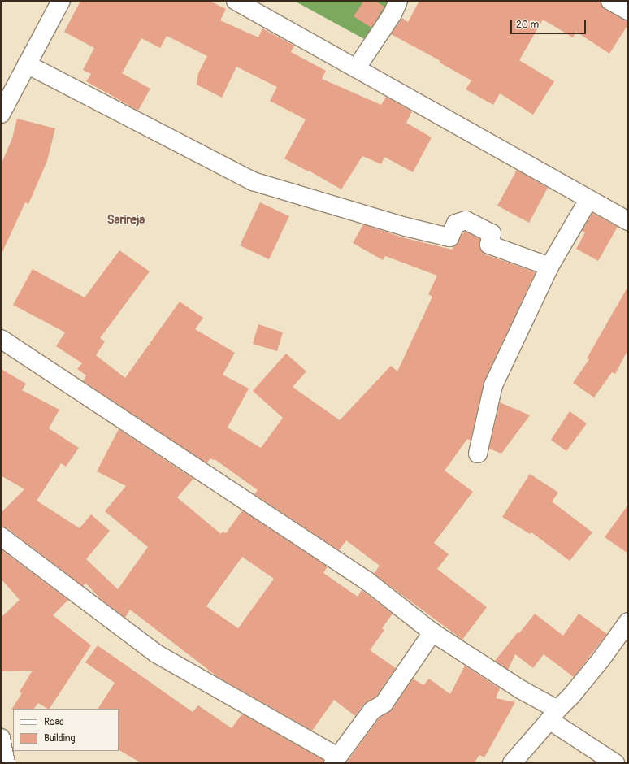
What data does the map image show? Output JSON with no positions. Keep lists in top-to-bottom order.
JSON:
{
  "districts": ["Sarireja"],
  "legend": ["Road", "Building"],
  "scale_bar": "20 m"
}
